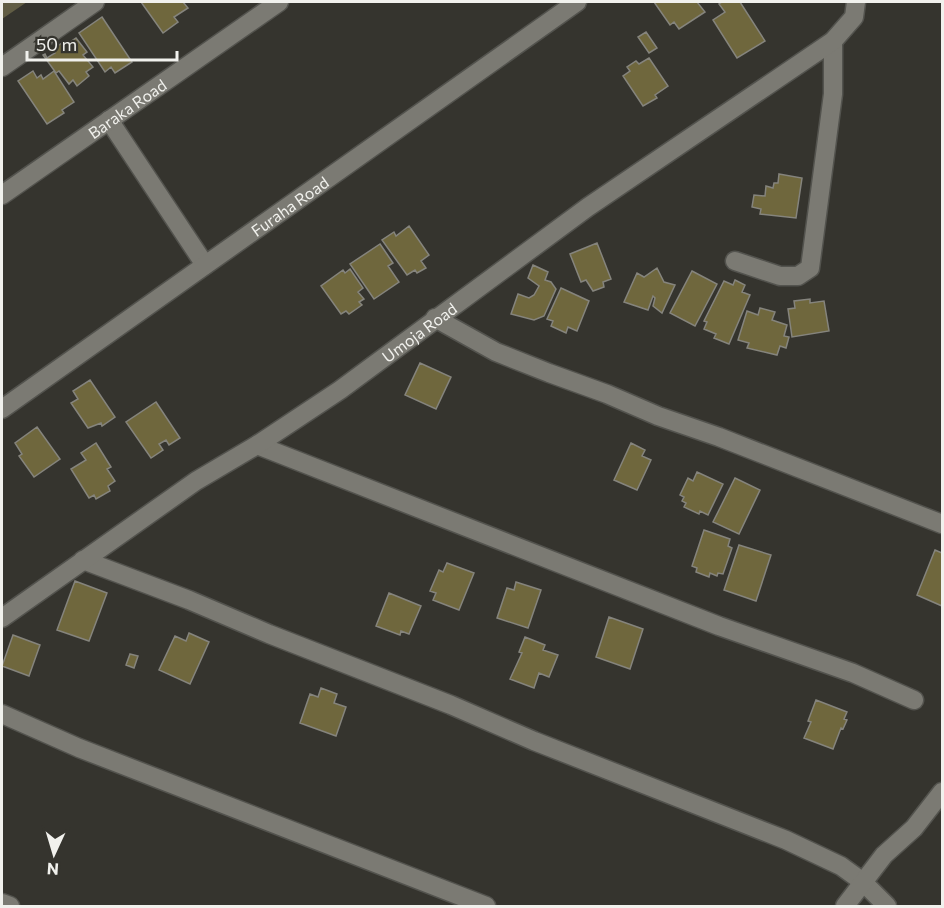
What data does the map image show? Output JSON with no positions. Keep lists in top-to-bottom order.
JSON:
{
  "streets": {
    "street": ["Baraka Road", "Furaha Road", "Umoja Road"]
  },
  "scale_bar": "50 m",
  "north": "bottom"
}
